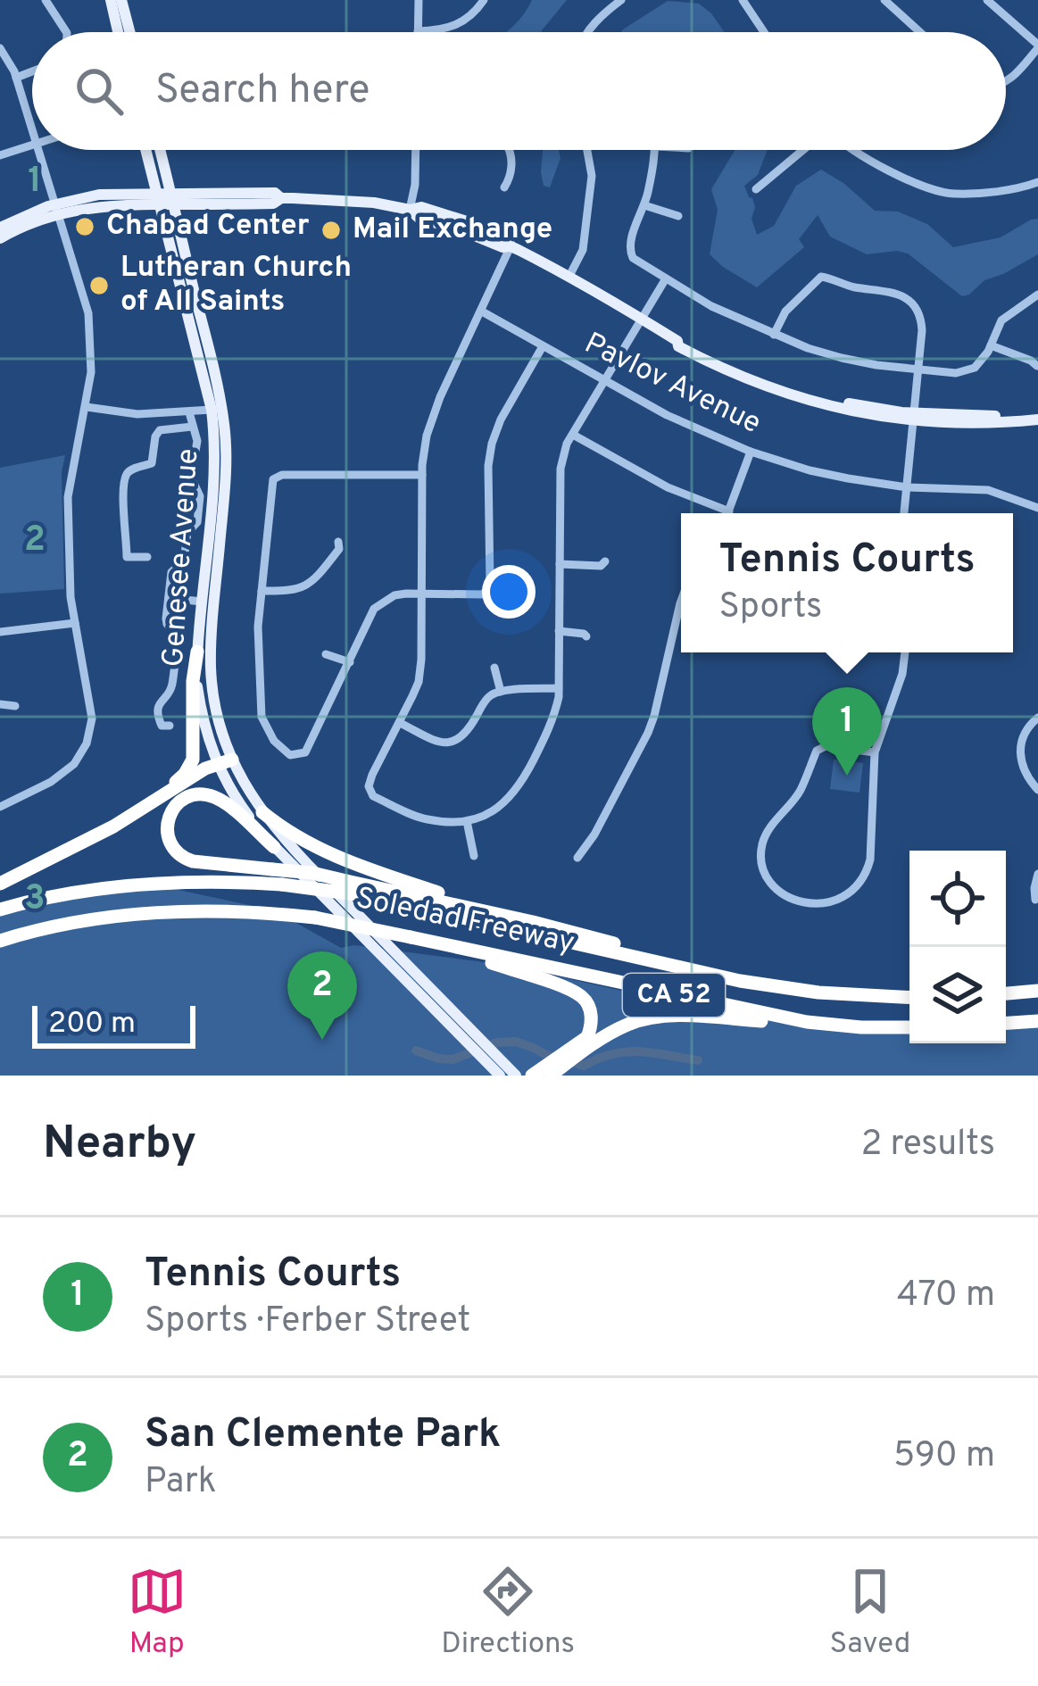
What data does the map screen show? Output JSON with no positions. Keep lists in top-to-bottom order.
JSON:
{
  "streets": {
    "highway": ["Soledad Freeway", "CA 52"],
    "main road": ["Genesee Avenue"],
    "street": ["Pavlov Avenue"]
  },
  "places": ["Chabad Center", "Mail Exchange", "Lutheran Church of All Saints"],
  "scale_bar": "200 m",
  "page": {
    "search": "Search here",
    "popup": ["Tennis Courts", "Sports"],
    "pins": ["1", "2"],
    "scale": "200 m",
    "heading": ["Nearby", "2 results"],
    "list": [
      {
        "mark": "1",
        "name": "Tennis Courts",
        "note": "Sports · Ferber Street",
        "value": "470 m"
      },
      {
        "mark": "2",
        "name": "San Clemente Park",
        "note": "Park",
        "value": "590 m"
      }
    ],
    "nav": ["Map", "Directions", "Saved"]
  },
  "grid": {
    "rows": ["1", "2", "3"]
  }
}
